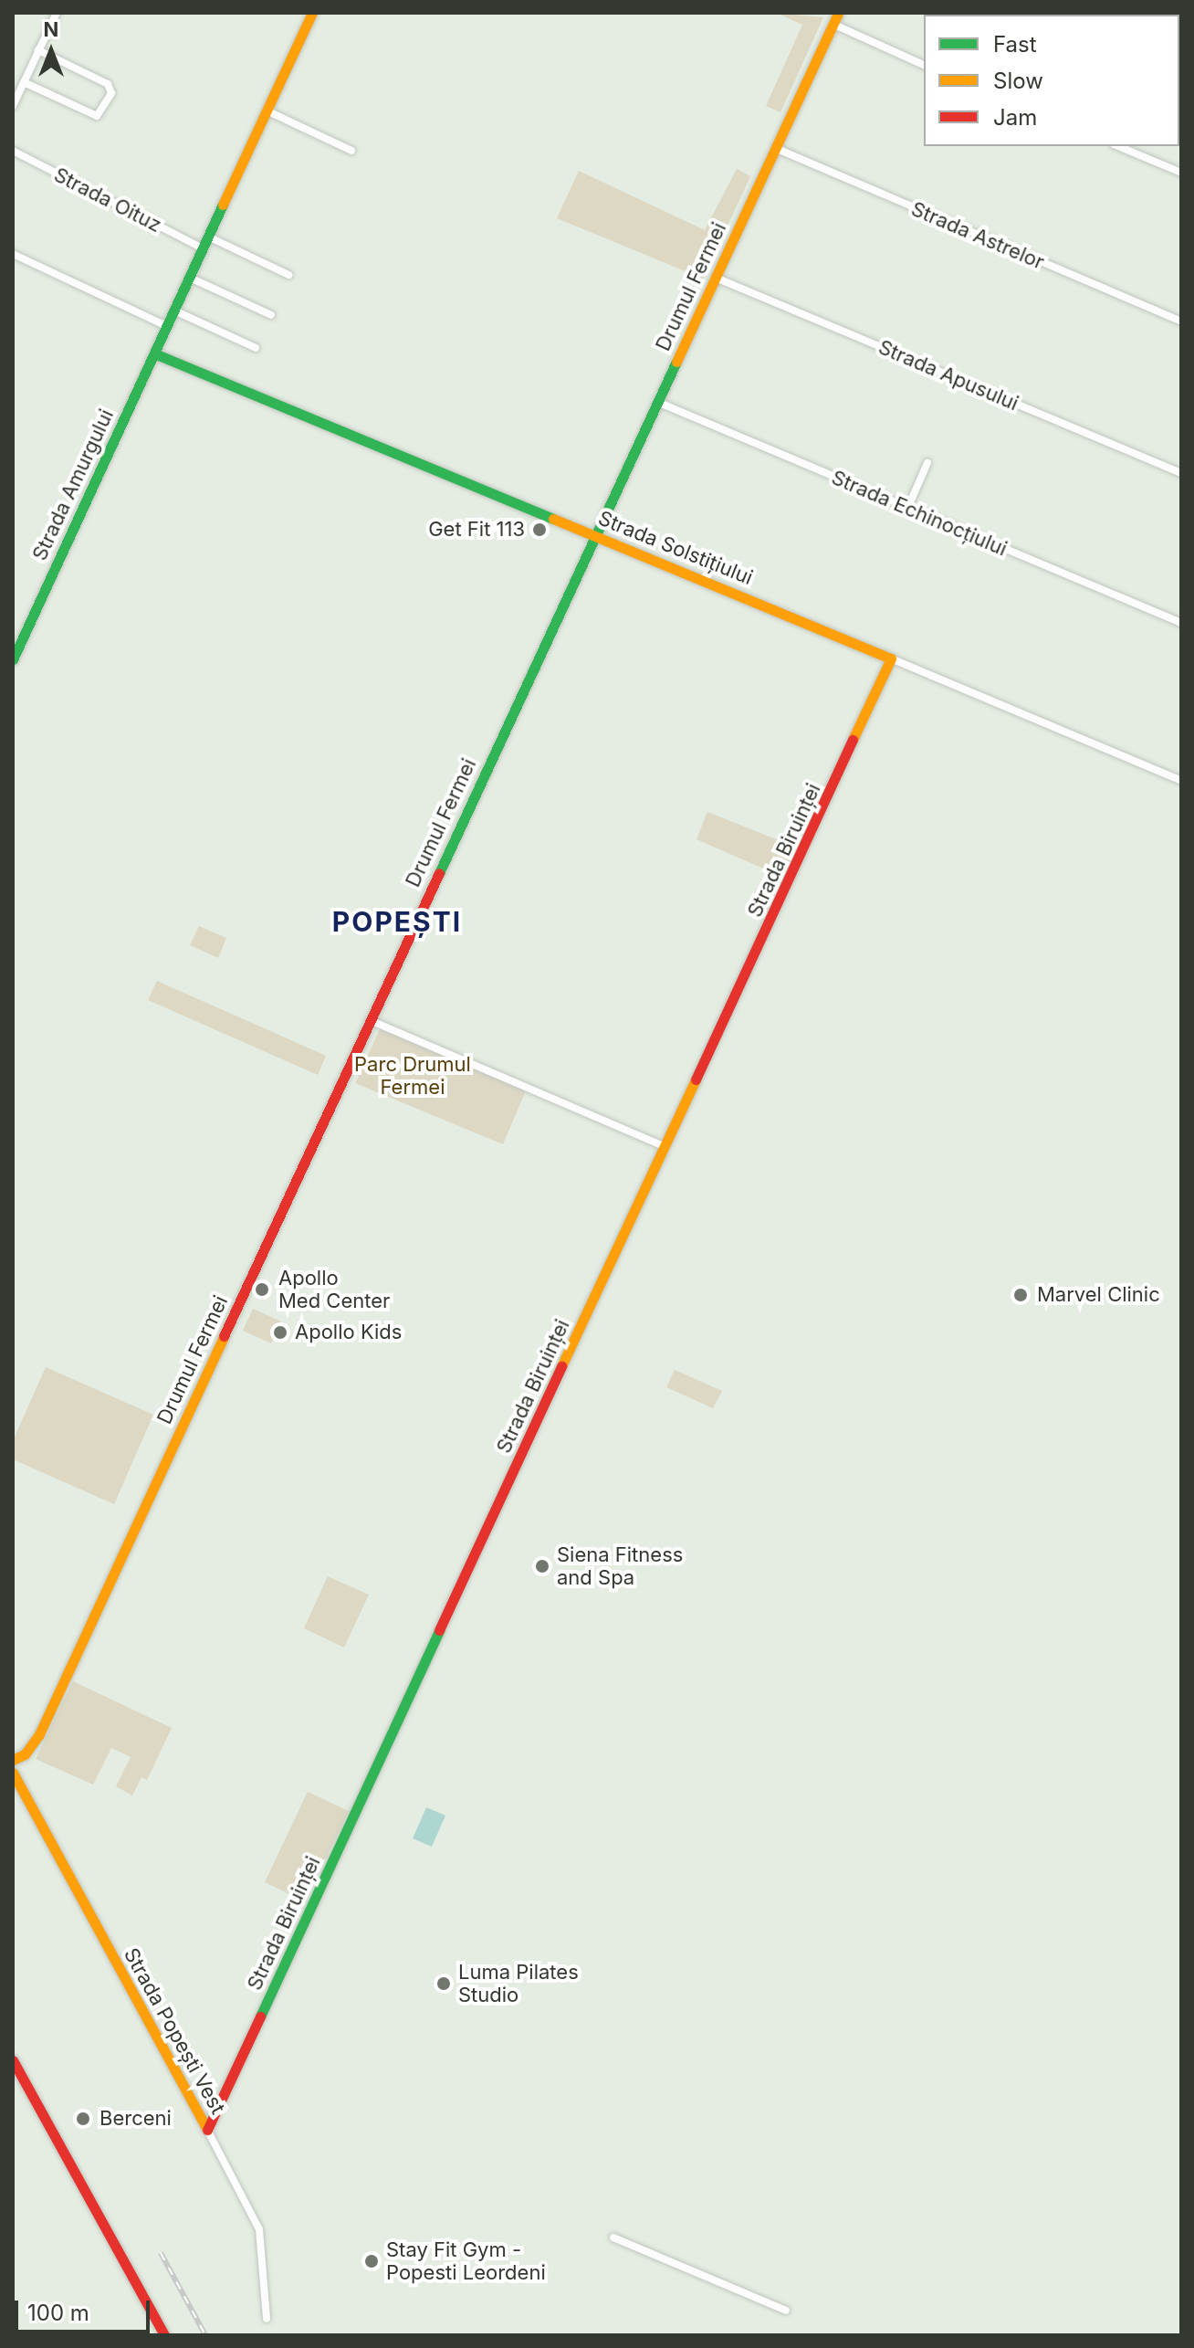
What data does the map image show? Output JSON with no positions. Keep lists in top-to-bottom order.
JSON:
{
  "streets": {
    "street": [
      "Strada Oituz",
      "Strada Astrelor",
      "Drumul Fermei",
      "Strada Apusului",
      "Strada Amurgului",
      "Strada Echinocțiului",
      "Strada Solstițiului",
      "Strada Biruinței",
      "Strada Popești Vest"
    ]
  },
  "crossings": [
    ["Strada Oituz", "Strada Amurgului"],
    ["Strada Astrelor", "Drumul Fermei"],
    ["Drumul Fermei", "Strada Apusului"],
    ["Drumul Fermei", "Strada Echinocțiului"],
    ["Drumul Fermei", "Strada Solstițiului"],
    ["Strada Amurgului", "Strada Solstițiului"],
    ["Strada Solstițiului", "Strada Biruinței"],
    ["Strada Biruinței", "Strada Popești Vest"]
  ],
  "districts": ["POPEȘTI"],
  "parks": ["Parc Drumul Fermei"],
  "places": [
    "Get Fit 113",
    "Apollo Med Center",
    "Marvel Clinic",
    "Apollo Kids",
    "Siena Fitness and Spa",
    "Luma Pilates Studio",
    "Berceni",
    "Stay Fit Gym - Popesti Leordeni"
  ],
  "legend": ["Fast", "Slow", "Jam"],
  "scale_bar": "100 m",
  "north": "top"
}
